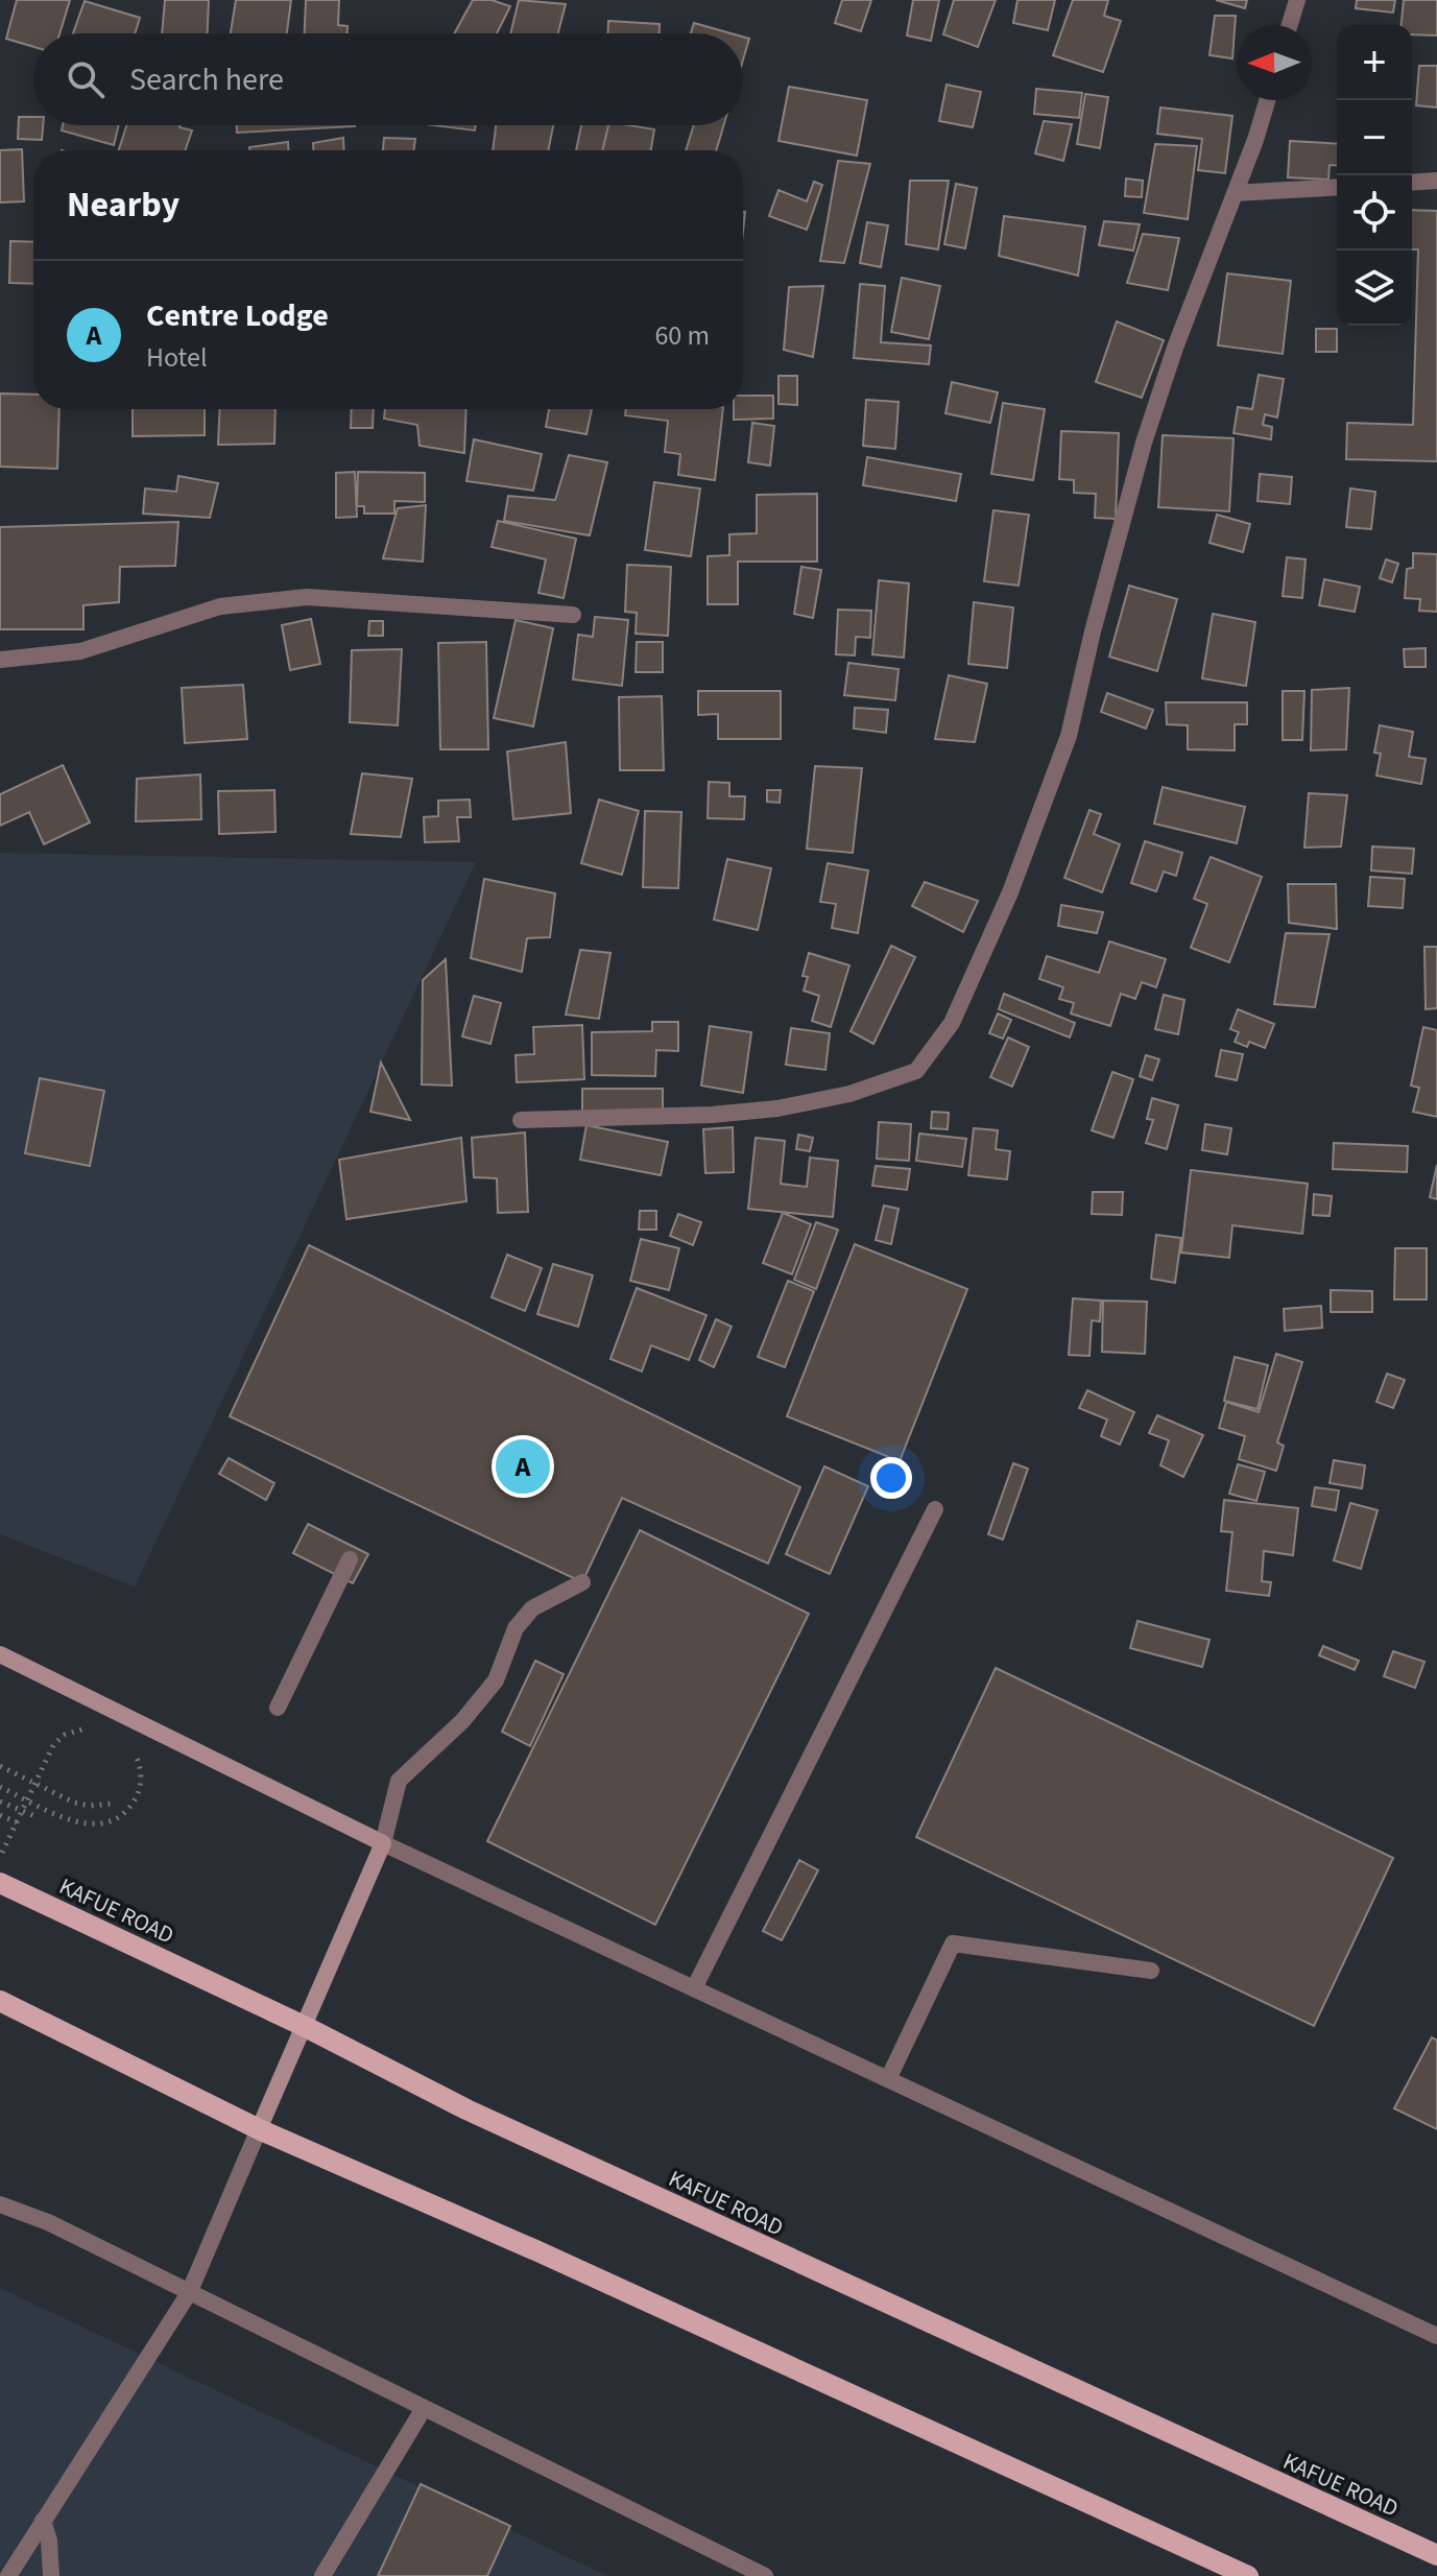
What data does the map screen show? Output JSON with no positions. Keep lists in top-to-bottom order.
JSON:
{
  "streets": {
    "main road": ["KAFUE ROAD"]
  },
  "north": "left",
  "page": {
    "map_buttons": ["+", "−"],
    "search": "Search here",
    "heading": "Nearby",
    "list": [
      {
        "mark": "A",
        "name": "Centre Lodge",
        "note": "Hotel",
        "value": "60 m"
      }
    ],
    "pins": "A"
  }
}
